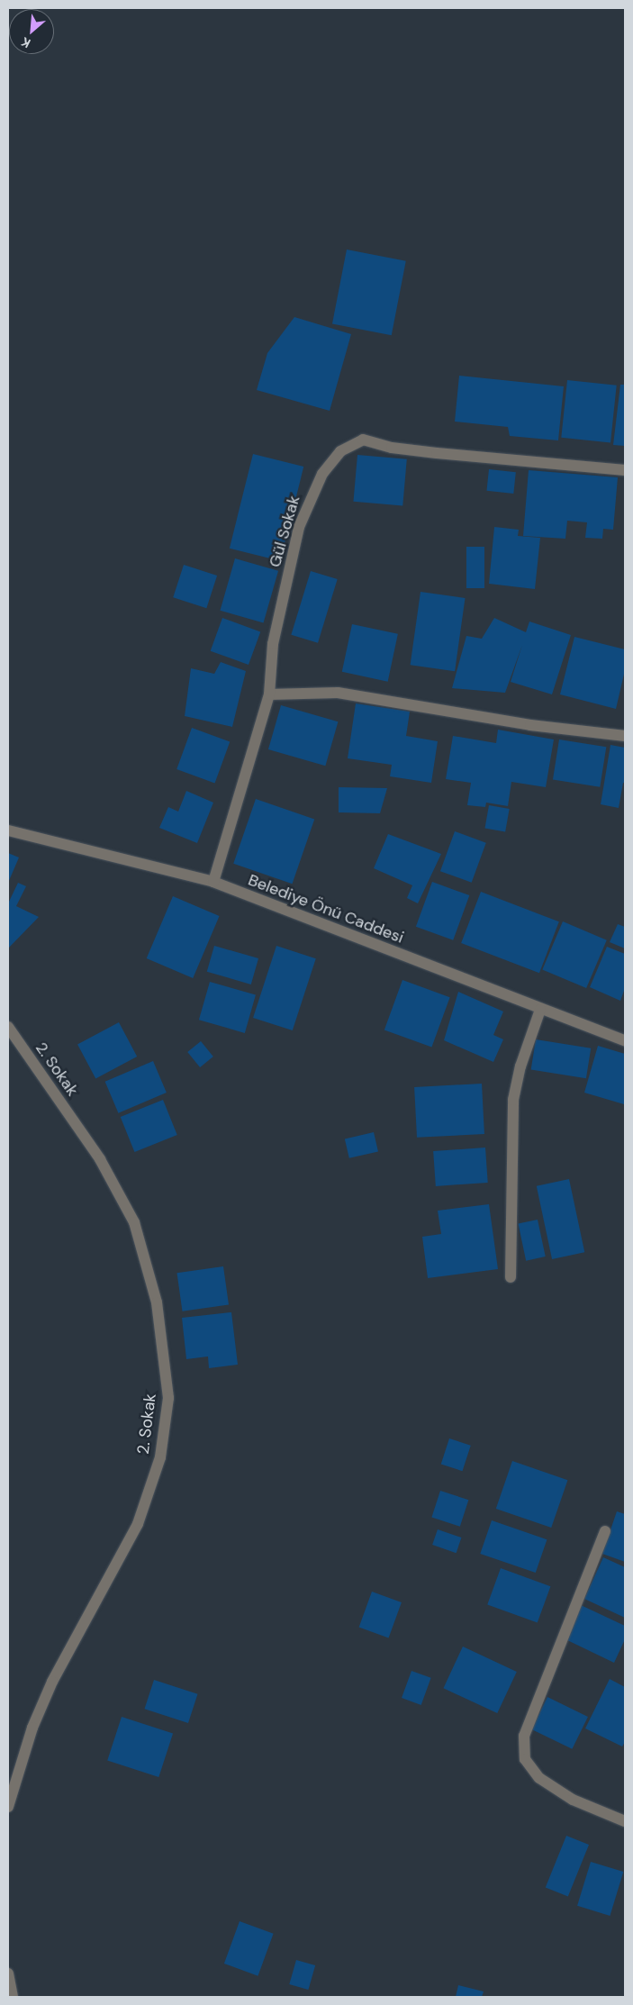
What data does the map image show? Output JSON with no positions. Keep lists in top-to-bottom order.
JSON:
{
  "streets": {
    "street": ["Gül Sokak", "Belediye Önü Caddesi", "2. Sokak"]
  },
  "crossings": [
    ["Gül Sokak", "Belediye Önü Caddesi"]
  ],
  "north": "bottom left"
}
